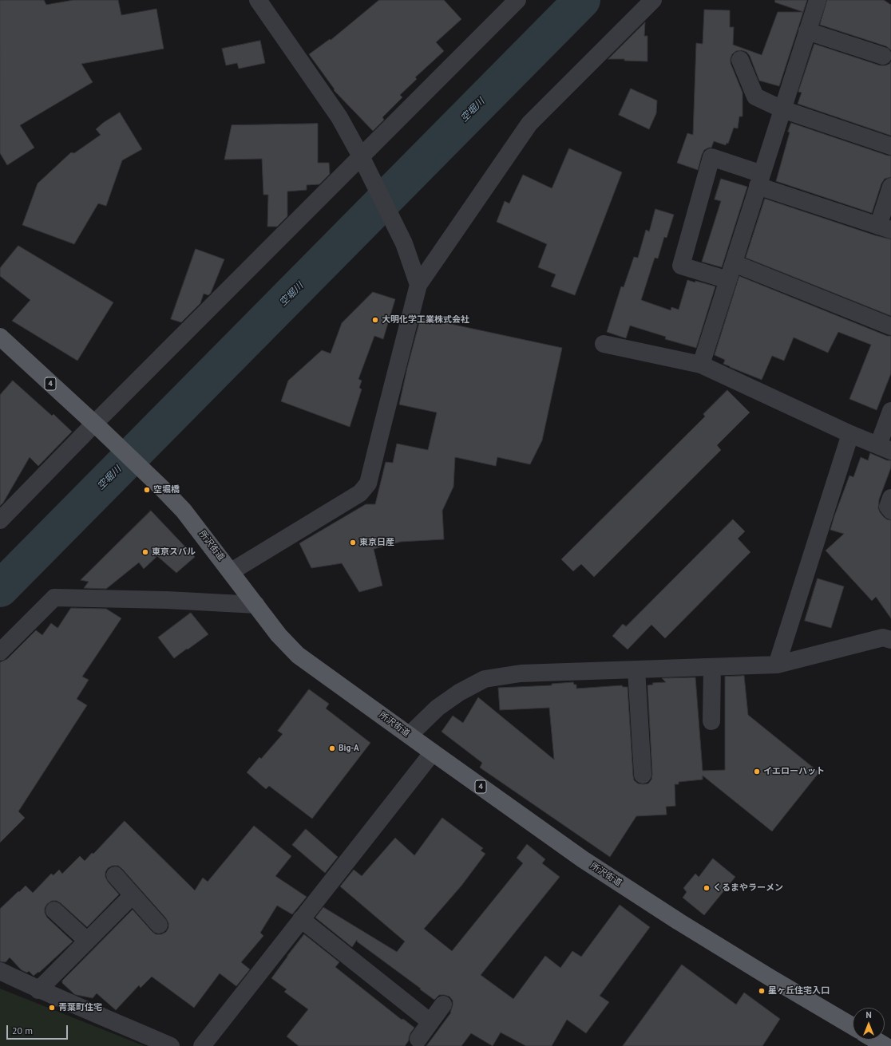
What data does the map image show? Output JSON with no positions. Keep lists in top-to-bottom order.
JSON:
{
  "streets": {
    "main road": ["4", "所沢街道"]
  },
  "water": ["空堀川"],
  "places": [
    "大明化学工業株式会社",
    "空堀橋",
    "東京日産",
    "東京スバル",
    "Big-A",
    "イエローハット",
    "くるまやラーメン",
    "星ヶ丘住宅入口",
    "青葉町住宅"
  ],
  "scale_bar": "20 m",
  "north": "top"
}
